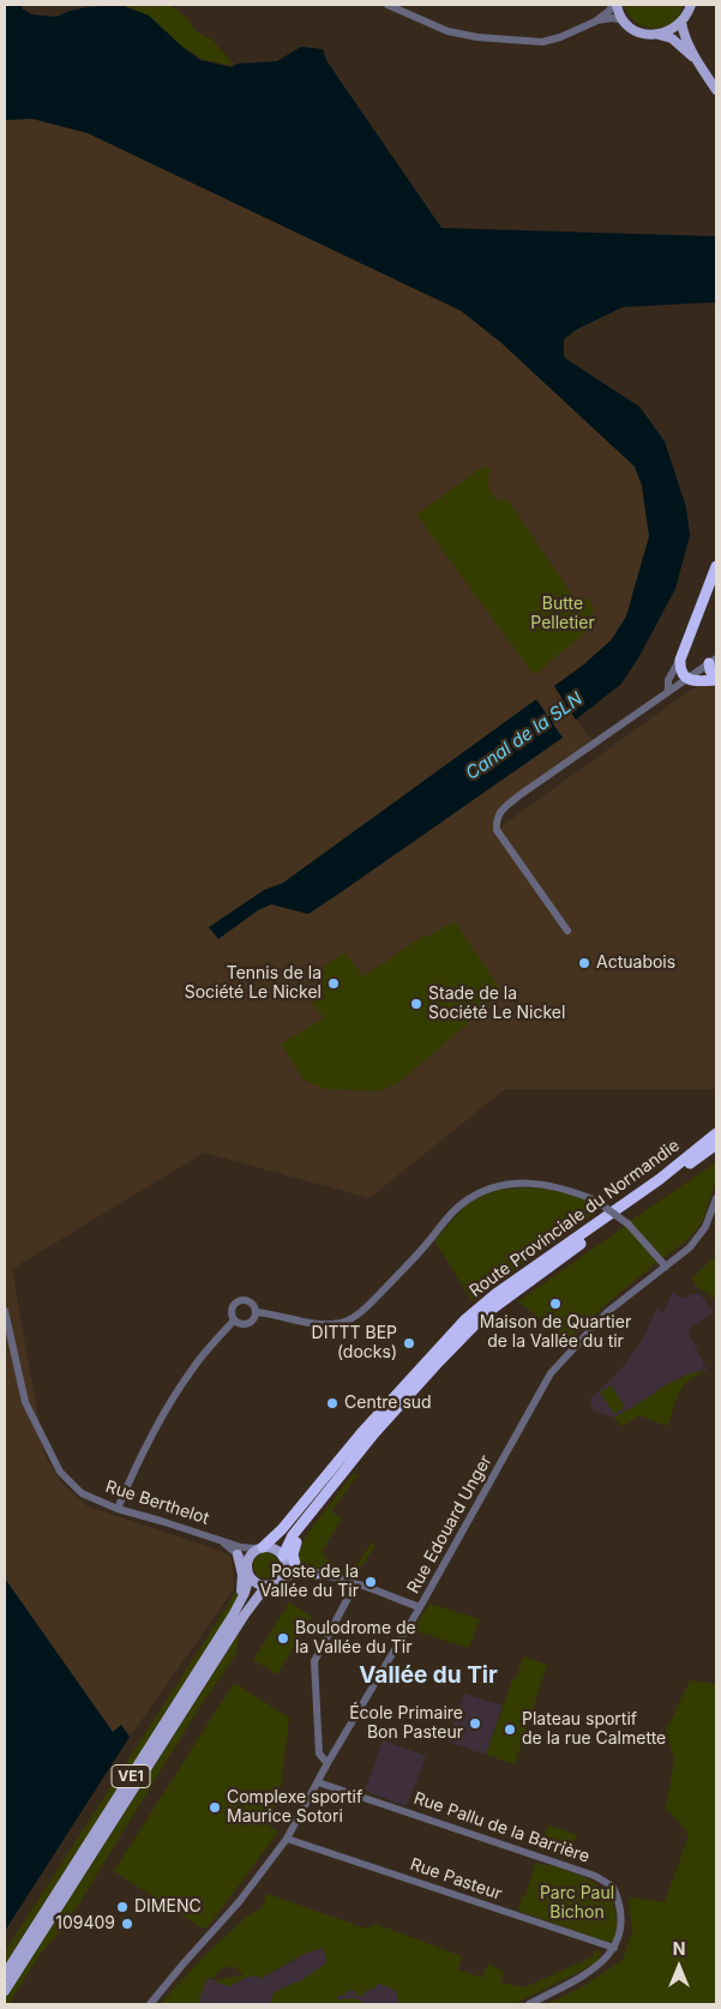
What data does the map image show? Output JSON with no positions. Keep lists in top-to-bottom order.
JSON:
{
  "streets": {
    "highway": ["Route Provinciale du Normandie"],
    "main road": ["VE1"],
    "street": [
      "Rue Berthelot",
      "Rue Edouard Unger",
      "Rue Pallu de la Barrière",
      "Rue Pasteur"
    ]
  },
  "crossings": [
    ["Route Provinciale du Normandie", "Rue Berthelot"],
    ["Route Provinciale du Normandie", "VE1"],
    ["Rue Berthelot", "VE1"],
    ["Rue Edouard Unger", "Rue Pallu de la Barrière"],
    ["Rue Edouard Unger", "Rue Pasteur"],
    ["Rue Pallu de la Barrière", "Rue Pasteur"]
  ],
  "districts": ["Vallée du Tir"],
  "water": ["Canal de la SLN"],
  "parks": ["Butte Pelletier", "Parc Paul Bichon"],
  "places": [
    "Actuabois",
    "Tennis de la Société Le Nickel",
    "Stade de la Société Le Nickel",
    "Maison de Quartier de la Vallée du tir",
    "DITTT BEP (docks)",
    "Centre sud",
    "Poste de la Vallée du Tir",
    "Boulodrome de la Vallée du Tir",
    "École Primaire Bon Pasteur",
    "Plateau sportif de la rue Calmette",
    "Complexe sportif Maurice Sotori",
    "DIMENC",
    "109409"
  ],
  "north": "top"
}
